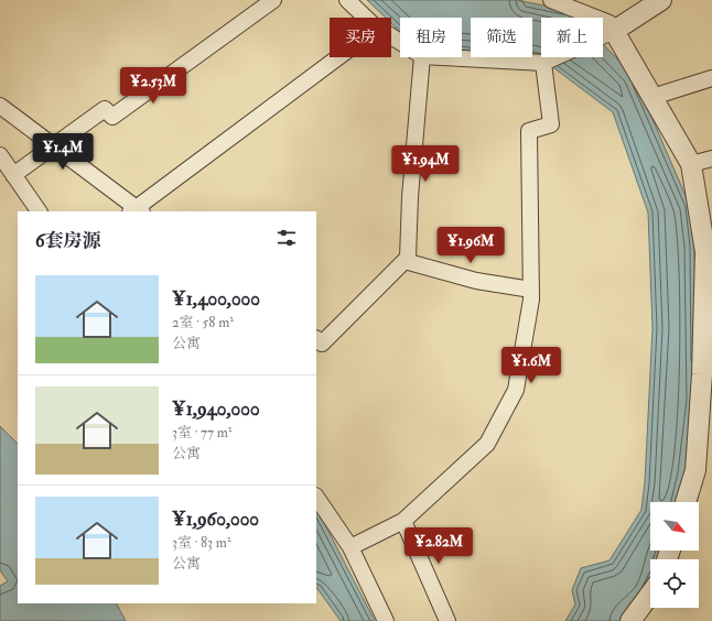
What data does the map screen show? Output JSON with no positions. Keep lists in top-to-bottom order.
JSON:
{
  "north": "bottom right",
  "page": {
    "chip": [
      "买房",
      "租房",
      "筛选",
      "新上"
    ],
    "price": [
      "¥2.53M",
      "¥1.4M",
      "¥1.94M",
      "¥1.96M",
      "¥1.6M",
      "¥2.82M"
    ],
    "heading": "6套房源",
    "list": [
      {
        "name": "¥1,400,000",
        "note": "2室 · 58 m² · 公寓"
      },
      {
        "name": "¥1,940,000",
        "note": "3室 · 77 m² · 公寓"
      },
      {
        "name": "¥1,960,000",
        "note": "3室 · 83 m² · 公寓"
      }
    ]
  }
}
